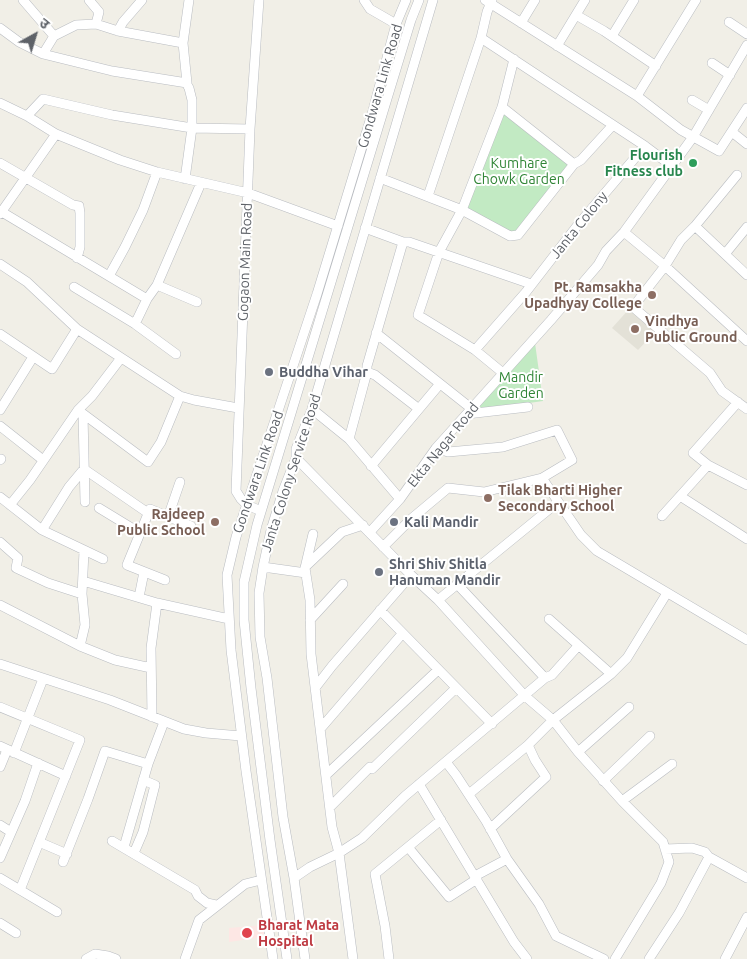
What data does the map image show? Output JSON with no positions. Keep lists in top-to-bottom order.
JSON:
{
  "streets": {
    "street": [
      "Gondwara Link Road",
      "Janta Colony",
      "Gogaon Main Road",
      "Ekta Nagar Road",
      "Janta Colony Service Road"
    ]
  },
  "crossings": [
    ["Gondwara Link Road", "Gogaon Main Road"]
  ],
  "parks": ["Kumhare Chowk Garden", "Mandir Garden"],
  "places": [
    "Flourish Fitness club",
    "Pt. Ramsakha Upadhyay College",
    "Vindhya Public Ground",
    "Buddha Vihar",
    "Tilak Bharti Higher Secondary School",
    "Rajdeep Public School",
    "Kali Mandir",
    "Shri Shiv Shitla Hanuman Mandir",
    "Bharat Mata Hospital"
  ],
  "north": "top right"
}
